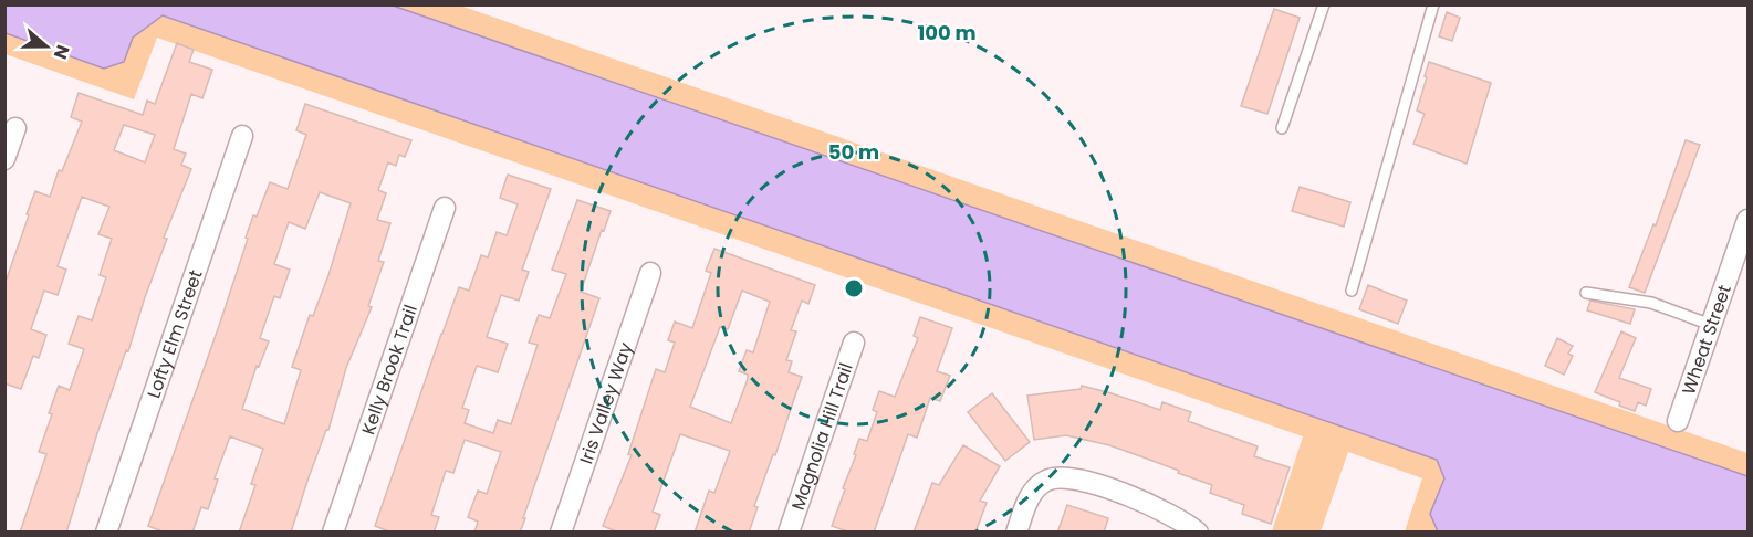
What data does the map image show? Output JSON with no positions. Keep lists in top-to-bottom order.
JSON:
{
  "streets": {
    "street": [
      "Lofty Elm Street",
      "Wheat Street",
      "Kelly Brook Trail",
      "Iris Valley Way",
      "Magnolia Hill Trail"
    ]
  },
  "north": "right",
  "rings": ["100 m", "50 m"]
}
